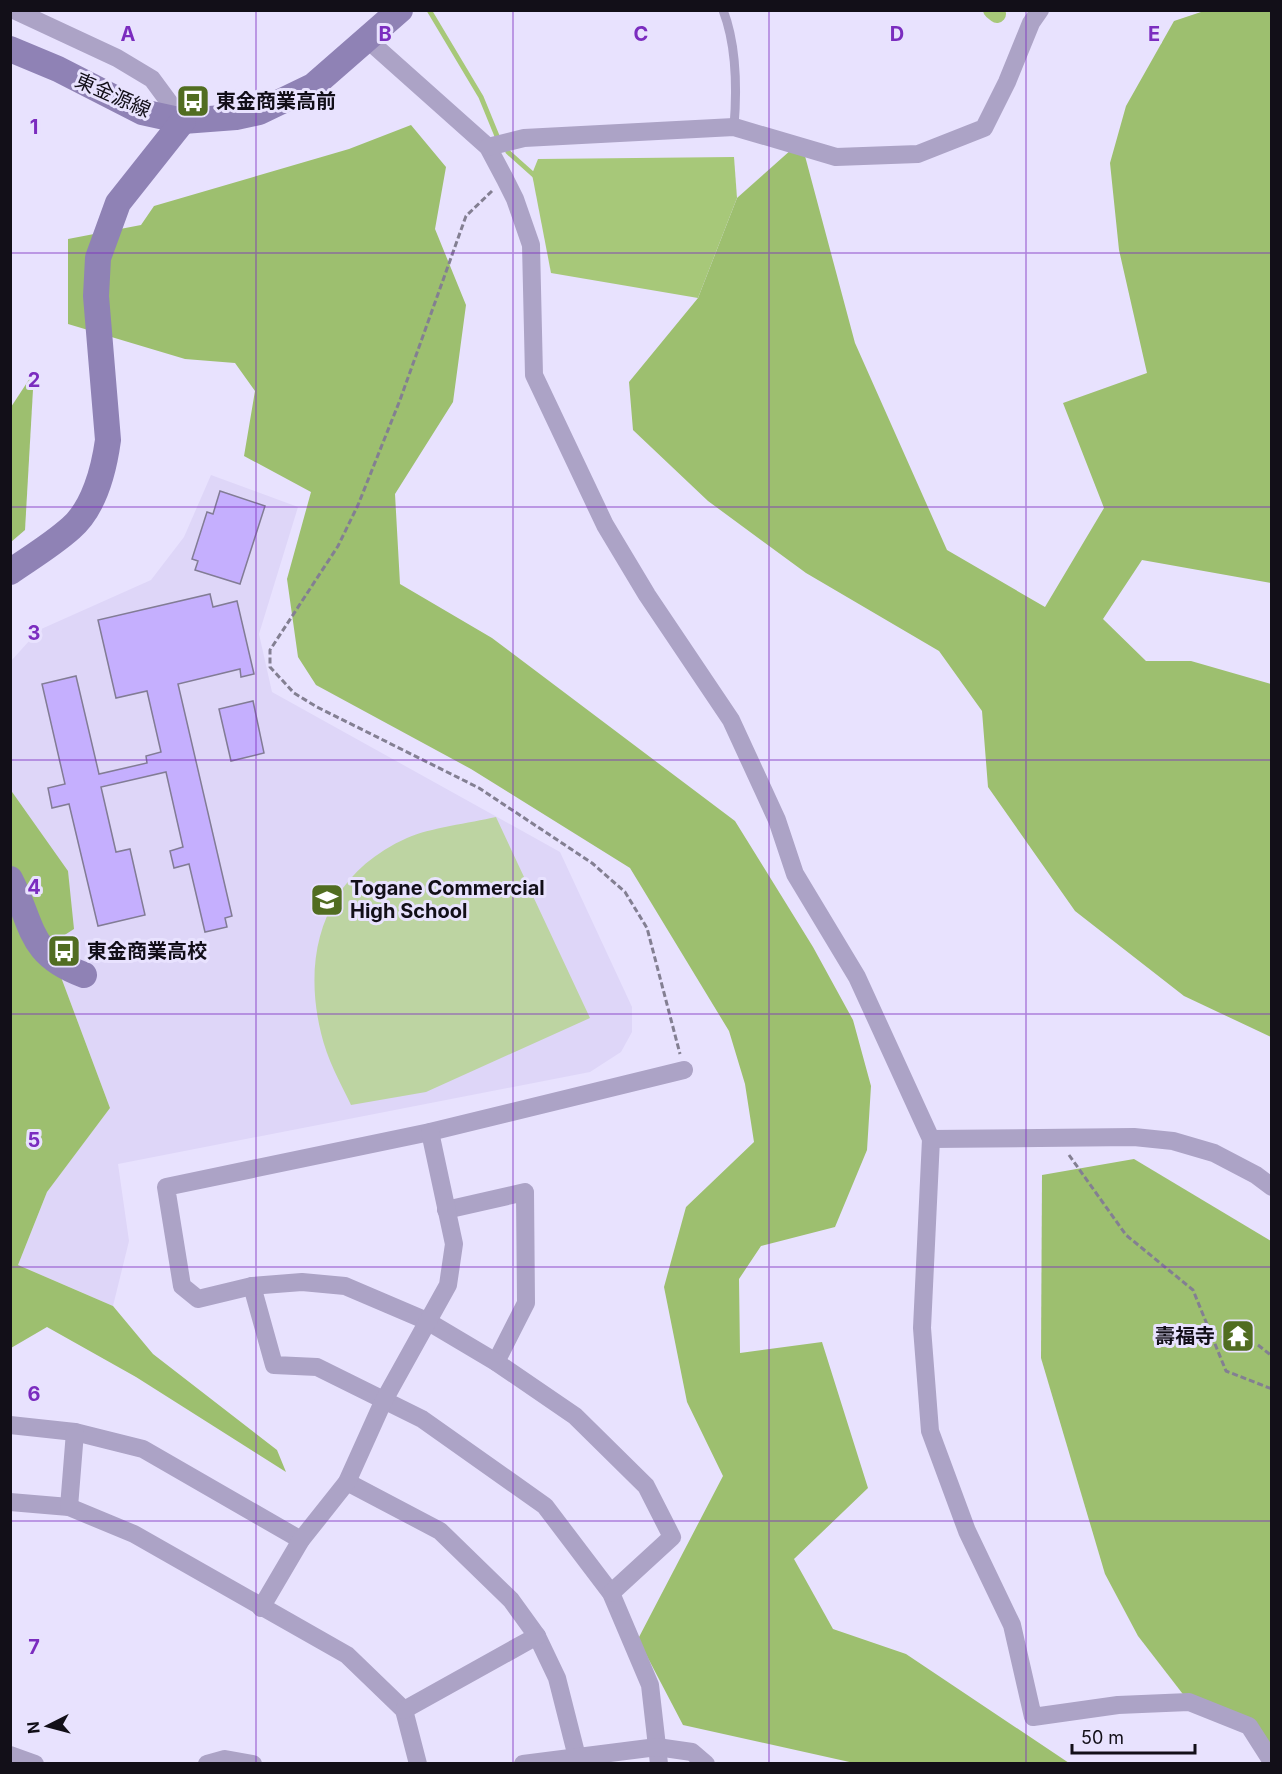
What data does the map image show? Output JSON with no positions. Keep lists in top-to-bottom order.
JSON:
{
  "streets": {
    "street": ["東金源線"]
  },
  "places": {
    "bus stop": ["東金商業高前", "東金商業高校"],
    "school or university": ["Togane Commercial High School"],
    "temple": ["壽福寺"]
  },
  "scale_bar": "50 m",
  "north": "left",
  "grid": {
    "columns": [
      "A",
      "B",
      "C",
      "D",
      "E"
    ],
    "rows": [
      "1",
      "2",
      "3",
      "4",
      "5",
      "6",
      "7"
    ]
  }
}
